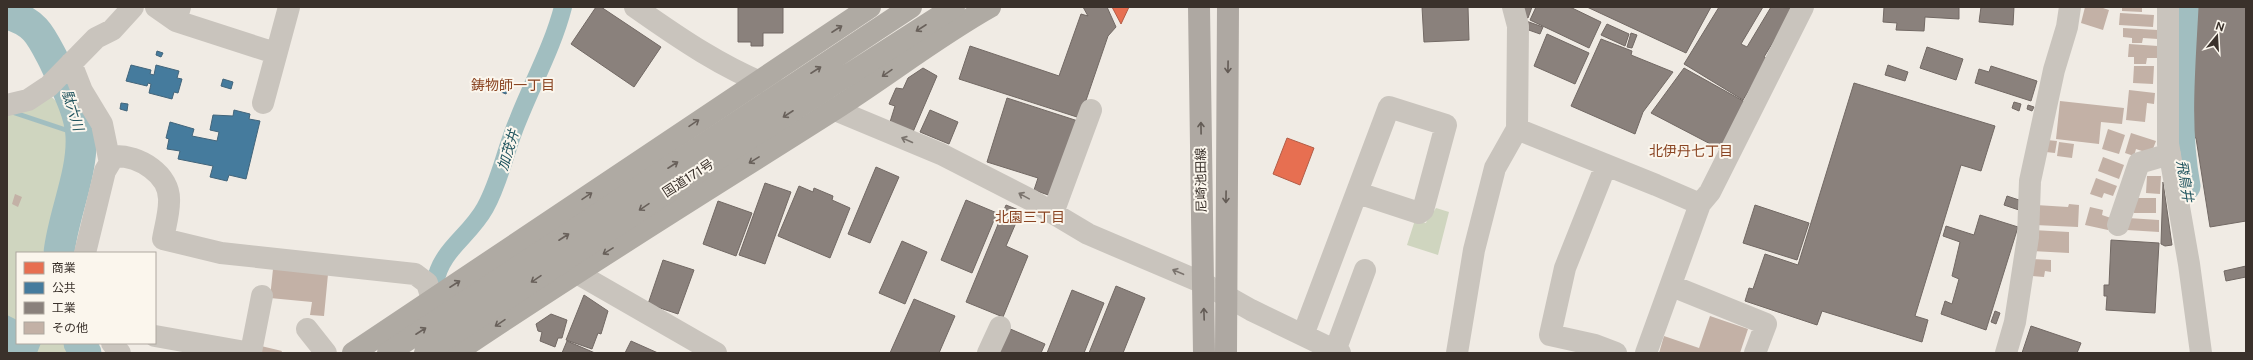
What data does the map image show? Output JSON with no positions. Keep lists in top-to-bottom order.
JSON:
{
  "streets": {
    "highway": ["国道171号"],
    "main road": ["尼崎池田線"]
  },
  "districts": ["鋳物師一丁目", "北伊丹七丁目", "北園三丁目"],
  "water": ["駄六川", "加茂井", "飛鳥井"],
  "legend": [
    "商業",
    "公共",
    "工業",
    "その他"
  ],
  "north": "top"
}
